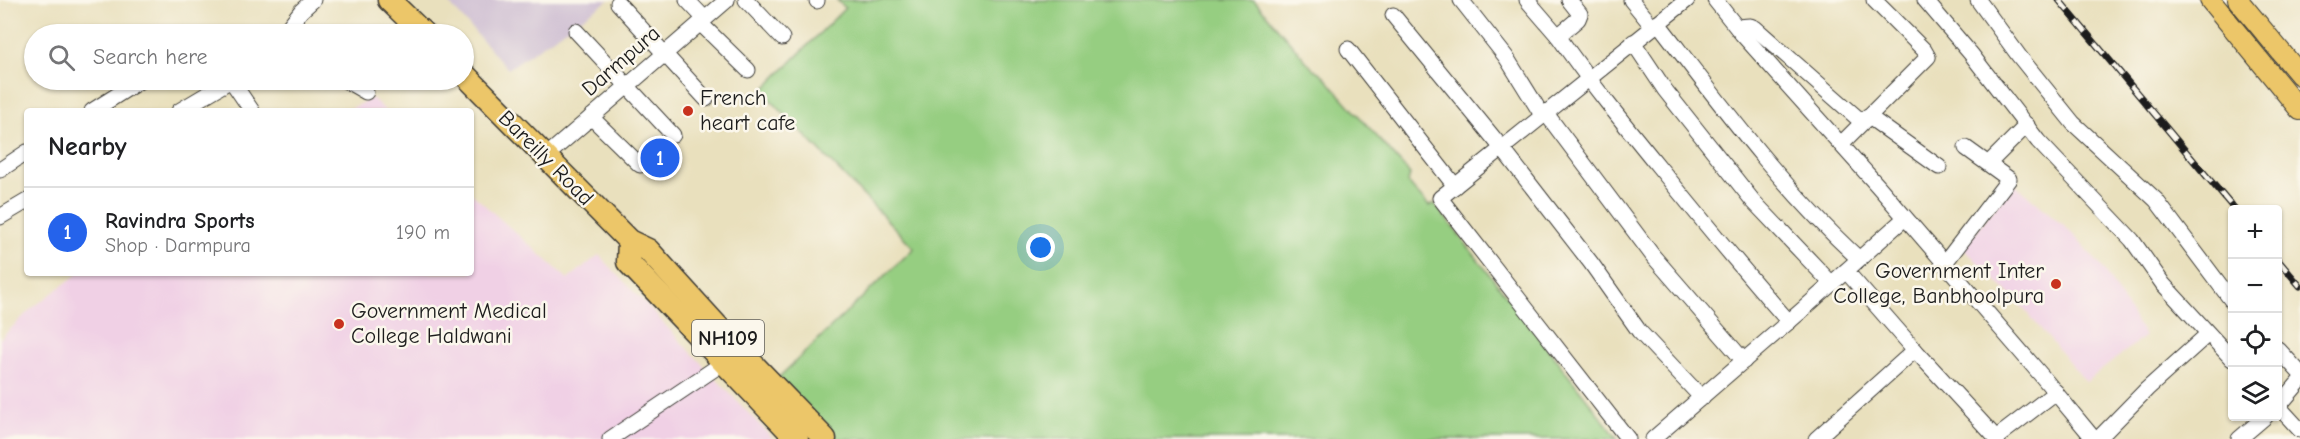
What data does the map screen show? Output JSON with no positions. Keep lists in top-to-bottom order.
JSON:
{
  "streets": {
    "highway": ["Bareilly Road", "NH109"],
    "street": ["Darmpura"]
  },
  "crossings": [
    ["Darmpura", "Bareilly Road"]
  ],
  "places": ["French heart cafe", "Government Inter College, Banbhoolpura", "Government Medical College Haldwani"],
  "page": {
    "search": "Search here",
    "heading": "Nearby",
    "pins": "1",
    "list": [
      {
        "mark": "1",
        "name": "Ravindra Sports",
        "note": "Shop · Darmpura",
        "value": "190 m"
      }
    ],
    "map_buttons": ["+", "−"]
  }
}
